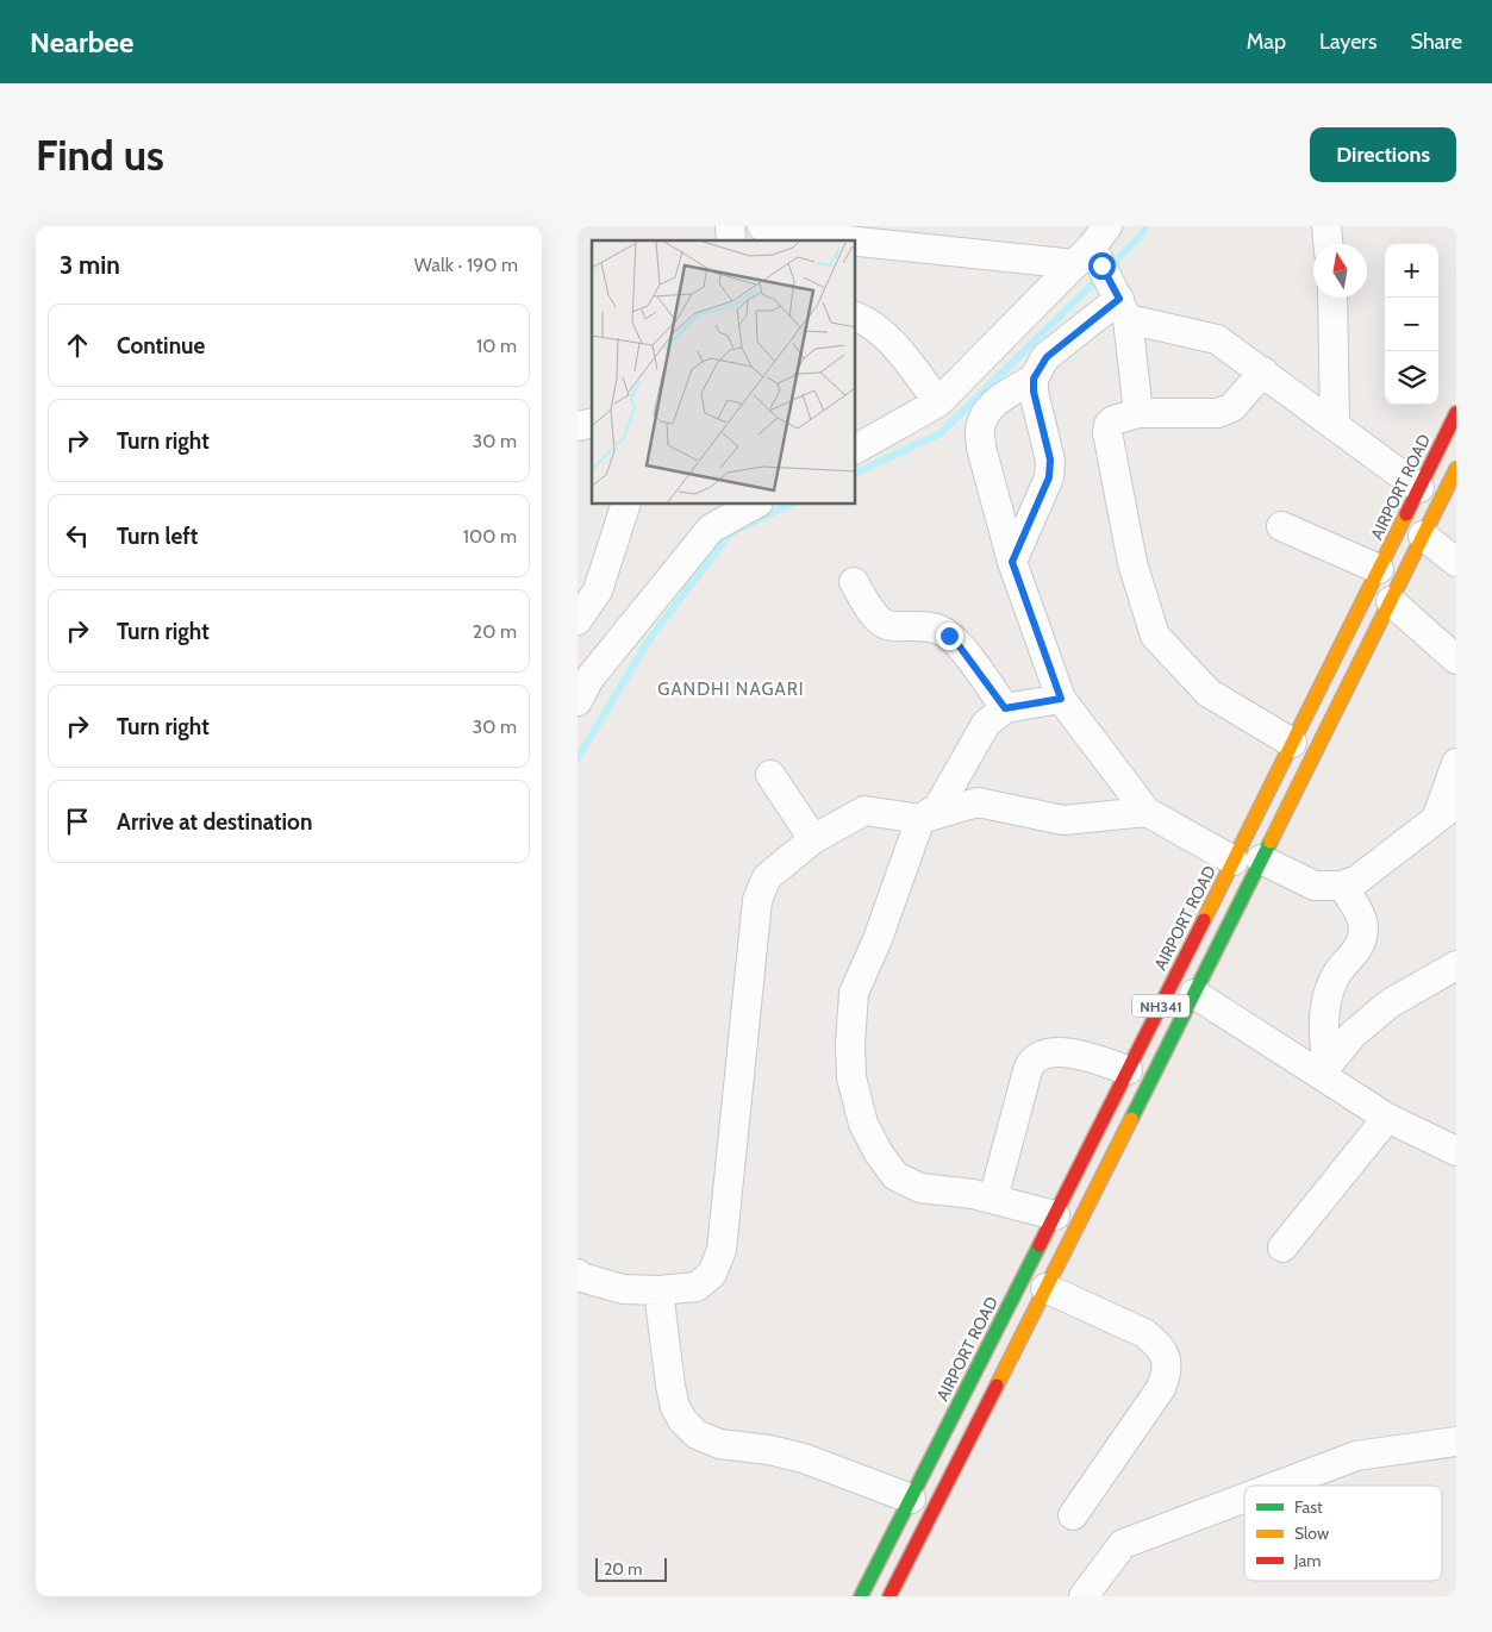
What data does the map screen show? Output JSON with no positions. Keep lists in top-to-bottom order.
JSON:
{
  "streets": {
    "highway": ["AIRPORT ROAD", "NH341"]
  },
  "districts": ["GANDHI NAGARI"],
  "legend": ["Fast", "Slow", "Jam"],
  "scale_bar": "20 m",
  "north": "top",
  "page": {
    "header": "Nearbee",
    "nav": ["Map", "Layers", "Share"],
    "buttons": "Directions",
    "title": "Find us",
    "heading": ["3 min", "Walk · 190 m"],
    "map_buttons": ["+", "−"],
    "list": [
      ["Continue", "10 m"],
      ["Turn right", "30 m"],
      ["Turn left", "100 m"],
      ["Turn right", "20 m"],
      ["Turn right", "30 m"],
      "Arrive at destination"
    ],
    "scale": "20 m"
  }
}
